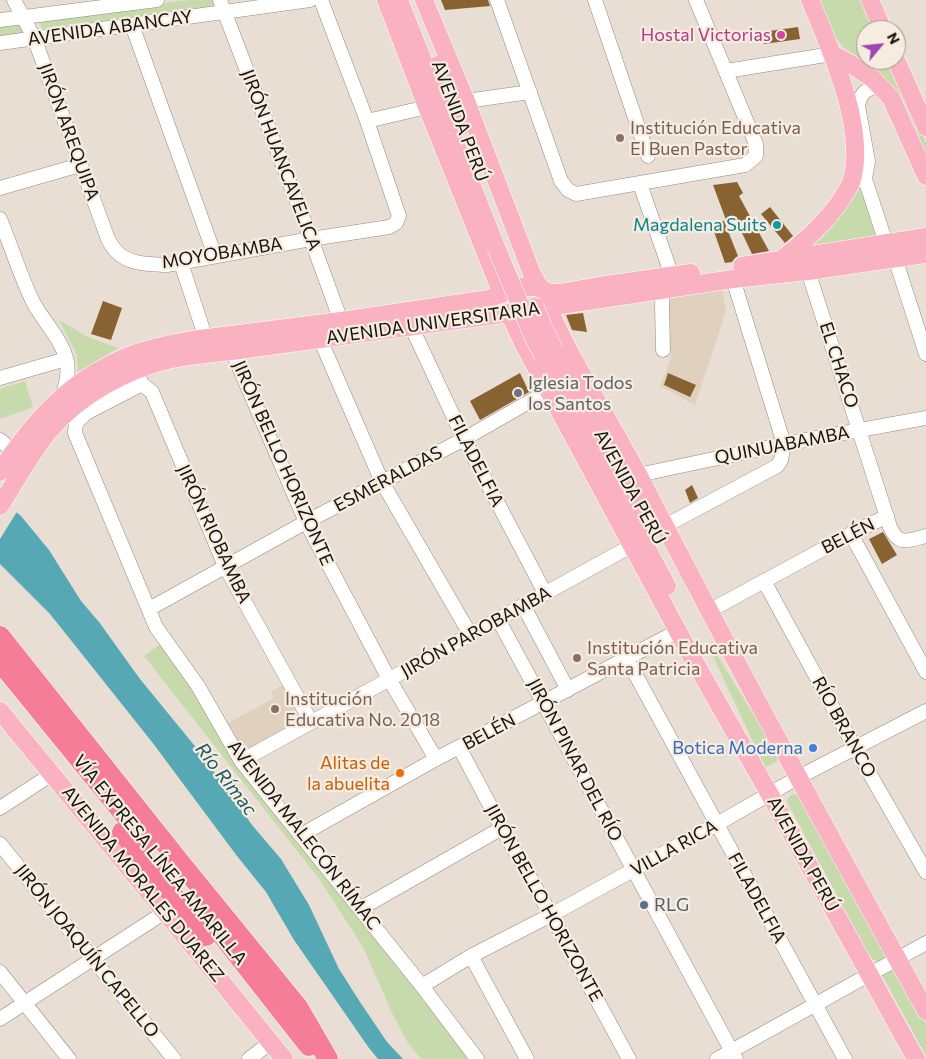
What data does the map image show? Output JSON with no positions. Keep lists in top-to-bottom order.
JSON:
{
  "streets": {
    "highway": ["VÍA EXPRESA LÍNEA AMARILLA"],
    "main road": ["AVENIDA PERÚ", "AVENIDA UNIVERSITARIA", "AVENIDA MORALES DUAREZ"],
    "street": [
      "AVENIDA ABANCAY",
      "JIRÓN AREQUIPA",
      "JIRÓN HUANCAVELICA",
      "MOYOBAMBA",
      "EL CHACO",
      "QUINUABAMBA",
      "FILADELFIA",
      "JIRÓN BELLO HORIZONTE",
      "ESMERALDAS",
      "JIRÓN RIOBAMBA",
      "BELÉN",
      "JIRÓN PAROBAMBA",
      "RÍO BRANCO",
      "JIRÓN PINAR DEL RÍO",
      "AVENIDA MALECÓN RÍMAC",
      "VILLA RICA",
      "JIRÓN JOAQUÍN CAPELLO"
    ]
  },
  "crossings": [
    ["AVENIDA ABANCAY", "JIRÓN AREQUIPA"],
    ["AVENIDA ABANCAY", "JIRÓN HUANCAVELICA"],
    ["AVENIDA PERÚ", "AVENIDA UNIVERSITARIA"],
    ["AVENIDA PERÚ", "QUINUABAMBA"],
    ["AVENIDA PERÚ", "ESMERALDAS"],
    ["AVENIDA PERÚ", "BELÉN"],
    ["AVENIDA PERÚ", "JIRÓN PAROBAMBA"],
    ["AVENIDA PERÚ", "VILLA RICA"],
    ["JIRÓN AREQUIPA", "MOYOBAMBA"],
    ["JIRÓN HUANCAVELICA", "MOYOBAMBA"],
    ["JIRÓN HUANCAVELICA", "AVENIDA UNIVERSITARIA"],
    ["AVENIDA UNIVERSITARIA", "EL CHACO"],
    ["AVENIDA UNIVERSITARIA", "FILADELFIA"],
    ["AVENIDA UNIVERSITARIA", "JIRÓN BELLO HORIZONTE"],
    ["AVENIDA UNIVERSITARIA", "JIRÓN RIOBAMBA"],
    ["AVENIDA UNIVERSITARIA", "AVENIDA MALECÓN RÍMAC"],
    ["EL CHACO", "QUINUABAMBA"],
    ["EL CHACO", "BELÉN"],
    ["FILADELFIA", "ESMERALDAS"],
    ["FILADELFIA", "BELÉN"],
    ["FILADELFIA", "JIRÓN PAROBAMBA"],
    ["FILADELFIA", "VILLA RICA"],
    ["JIRÓN BELLO HORIZONTE", "ESMERALDAS"],
    ["JIRÓN BELLO HORIZONTE", "BELÉN"],
    ["JIRÓN BELLO HORIZONTE", "JIRÓN PAROBAMBA"],
    ["JIRÓN BELLO HORIZONTE", "VILLA RICA"],
    ["ESMERALDAS", "JIRÓN RIOBAMBA"],
    ["ESMERALDAS", "AVENIDA MALECÓN RÍMAC"],
    ["JIRÓN RIOBAMBA", "JIRÓN PAROBAMBA"],
    ["JIRÓN RIOBAMBA", "AVENIDA MALECÓN RÍMAC"],
    ["BELÉN", "RÍO BRANCO"],
    ["BELÉN", "JIRÓN PINAR DEL RÍO"],
    ["BELÉN", "AVENIDA MALECÓN RÍMAC"],
    ["JIRÓN PAROBAMBA", "JIRÓN PINAR DEL RÍO"],
    ["JIRÓN PAROBAMBA", "AVENIDA MALECÓN RÍMAC"],
    ["RÍO BRANCO", "VILLA RICA"],
    ["JIRÓN PINAR DEL RÍO", "VILLA RICA"],
    ["AVENIDA MALECÓN RÍMAC", "VILLA RICA"]
  ],
  "water": ["Río Rímac"],
  "places": [
    "Hostal Victorias",
    "Institución Educativa El Buen Pastor",
    "Magdalena Suits",
    "Iglesia Todos los Santos",
    "Institución Educativa Santa Patricia",
    "Institución Educativa No. 2018",
    "Botica Moderna",
    "Alitas de la abuelita",
    "RLG"
  ],
  "north": "top right"
}
